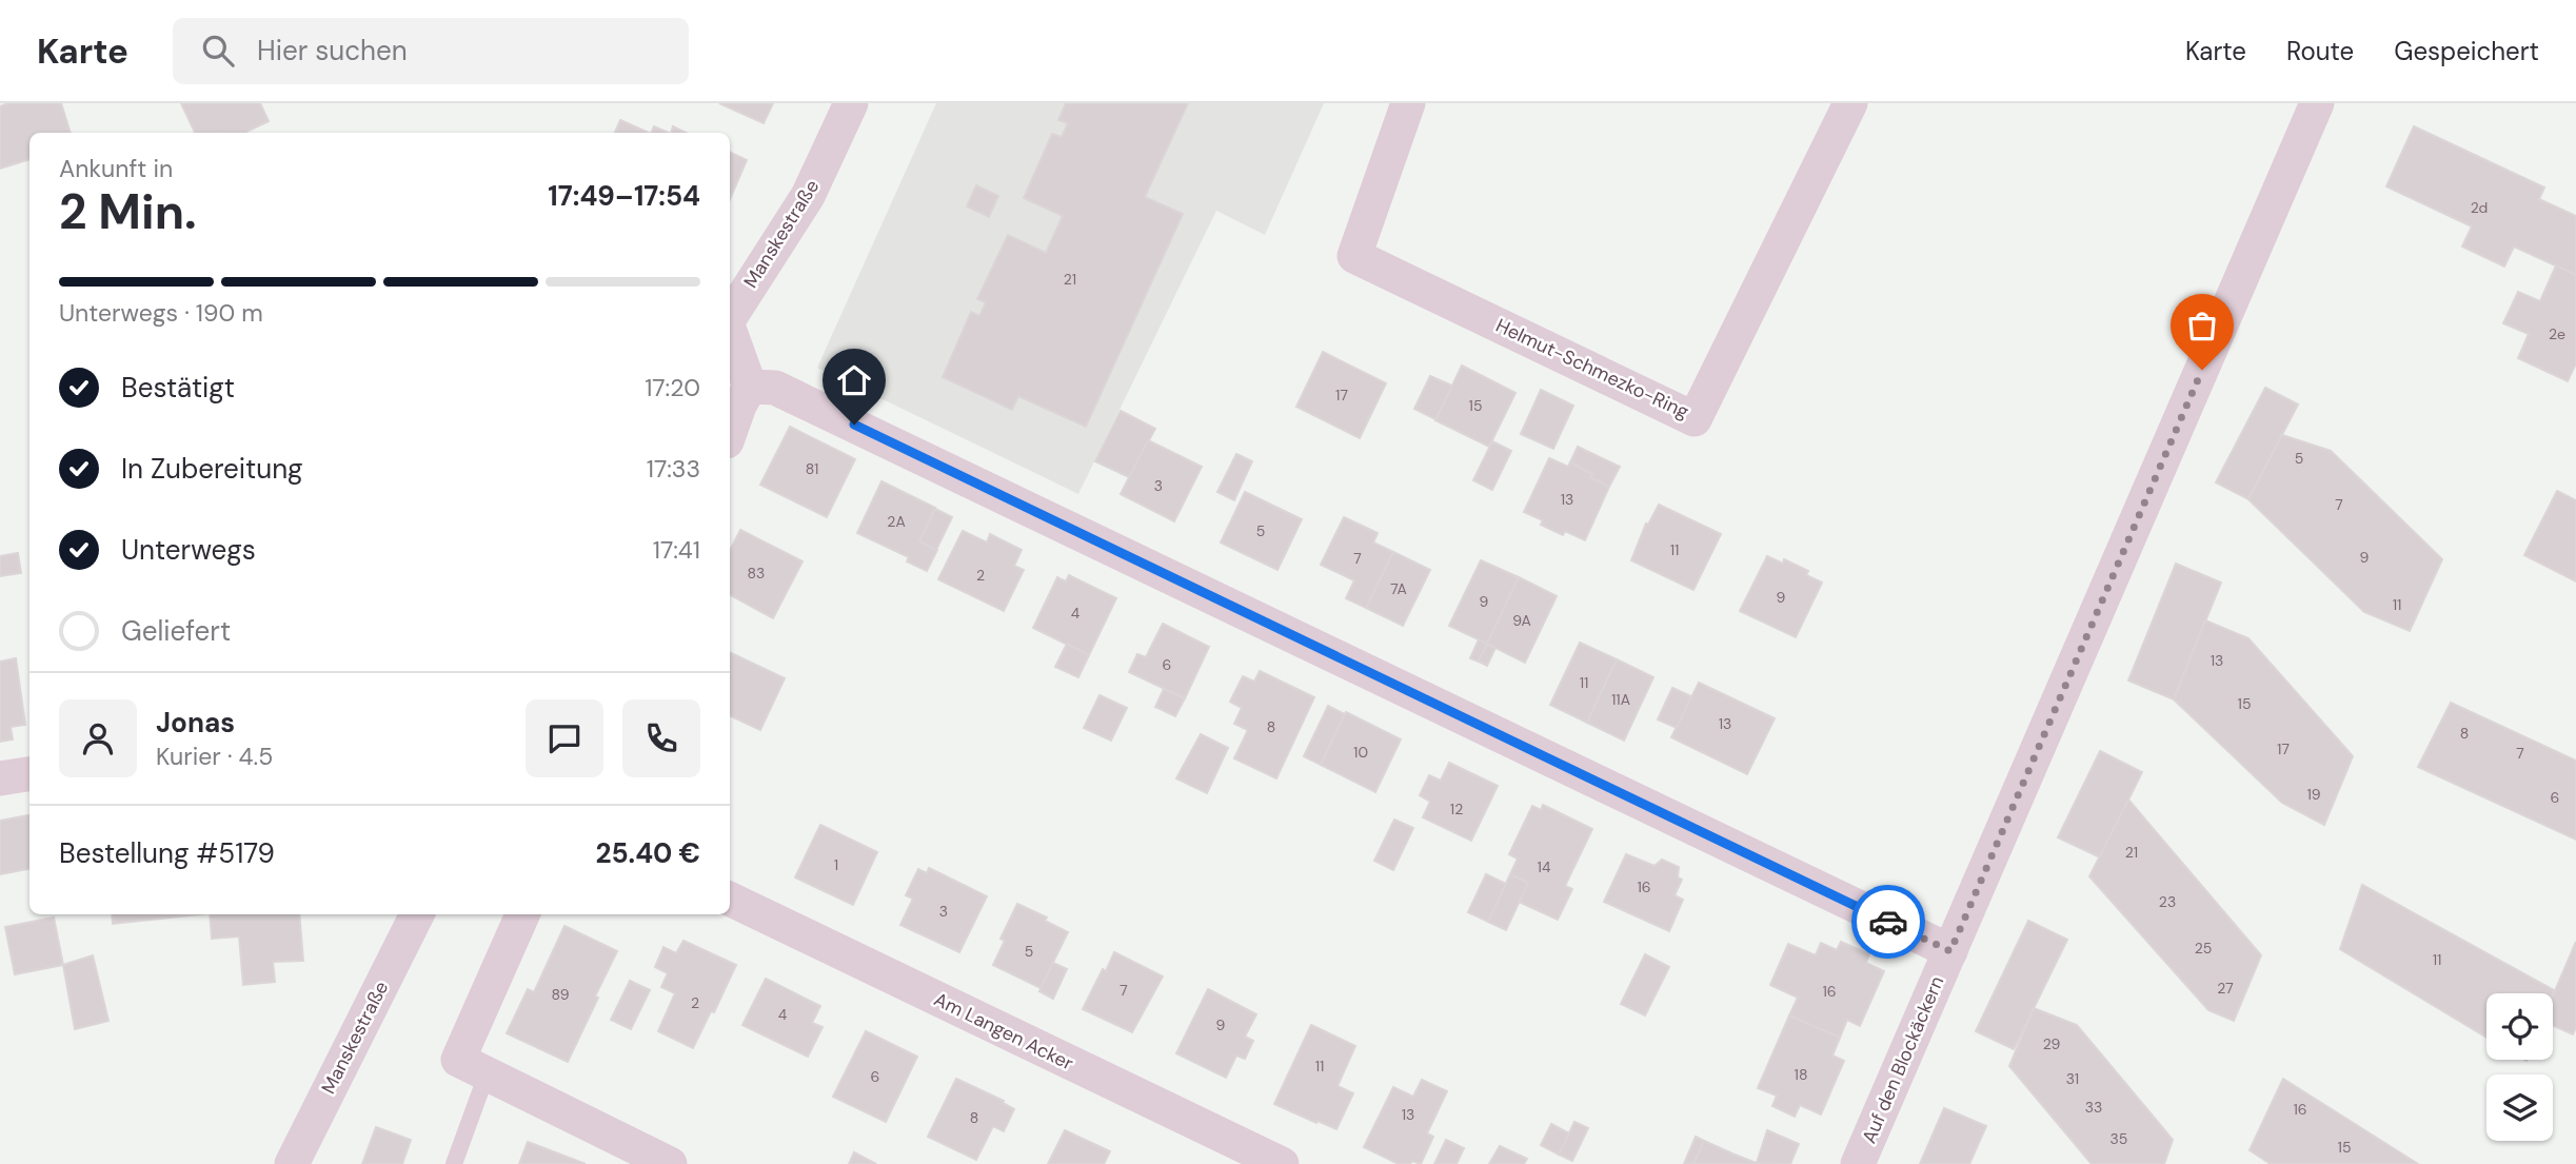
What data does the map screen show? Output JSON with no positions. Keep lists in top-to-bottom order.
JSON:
{
  "streets": {
    "street": [
      "Manskestraße",
      "Helmut-Schmezko-Ring",
      "Am Langen Acker",
      "Auf den Blockäckern"
    ]
  },
  "house_numbers": [
    "2d",
    "21",
    "2e",
    "17",
    "15",
    "5",
    "81",
    "3",
    "13",
    "7",
    "2A",
    "5",
    "11",
    "9",
    "7",
    "83",
    "2",
    "7A",
    "9",
    "9",
    "11",
    "4",
    "9A",
    "13",
    "6",
    "11",
    "11A",
    "15",
    "13",
    "8",
    "8",
    "17",
    "10",
    "7",
    "19",
    "6",
    "12",
    "21",
    "1",
    "14",
    "16",
    "23",
    "3",
    "25",
    "5",
    "11",
    "27",
    "7",
    "16",
    "89",
    "2",
    "4",
    "9",
    "29",
    "11",
    "18",
    "6",
    "31",
    "33",
    "16",
    "13",
    "8",
    "35",
    "15"
  ],
  "page": {
    "header": "Karte",
    "search": "Hier suchen",
    "nav": ["Karte", "Route", "Gespeichert"],
    "heading": ["2 Min.", "Ankunft in", "17:49–17:54"],
    "panel": [
      "Jonas",
      "Kurier · 4.5",
      "Bestellung #5179",
      "25.40 €"
    ],
    "bar": "Unterwegs · 190 m",
    "list": [
      ["Bestätigt", "17:20"],
      ["In Zubereitung", "17:33"],
      ["Unterwegs", "17:41"],
      "Geliefert"
    ]
  }
}
